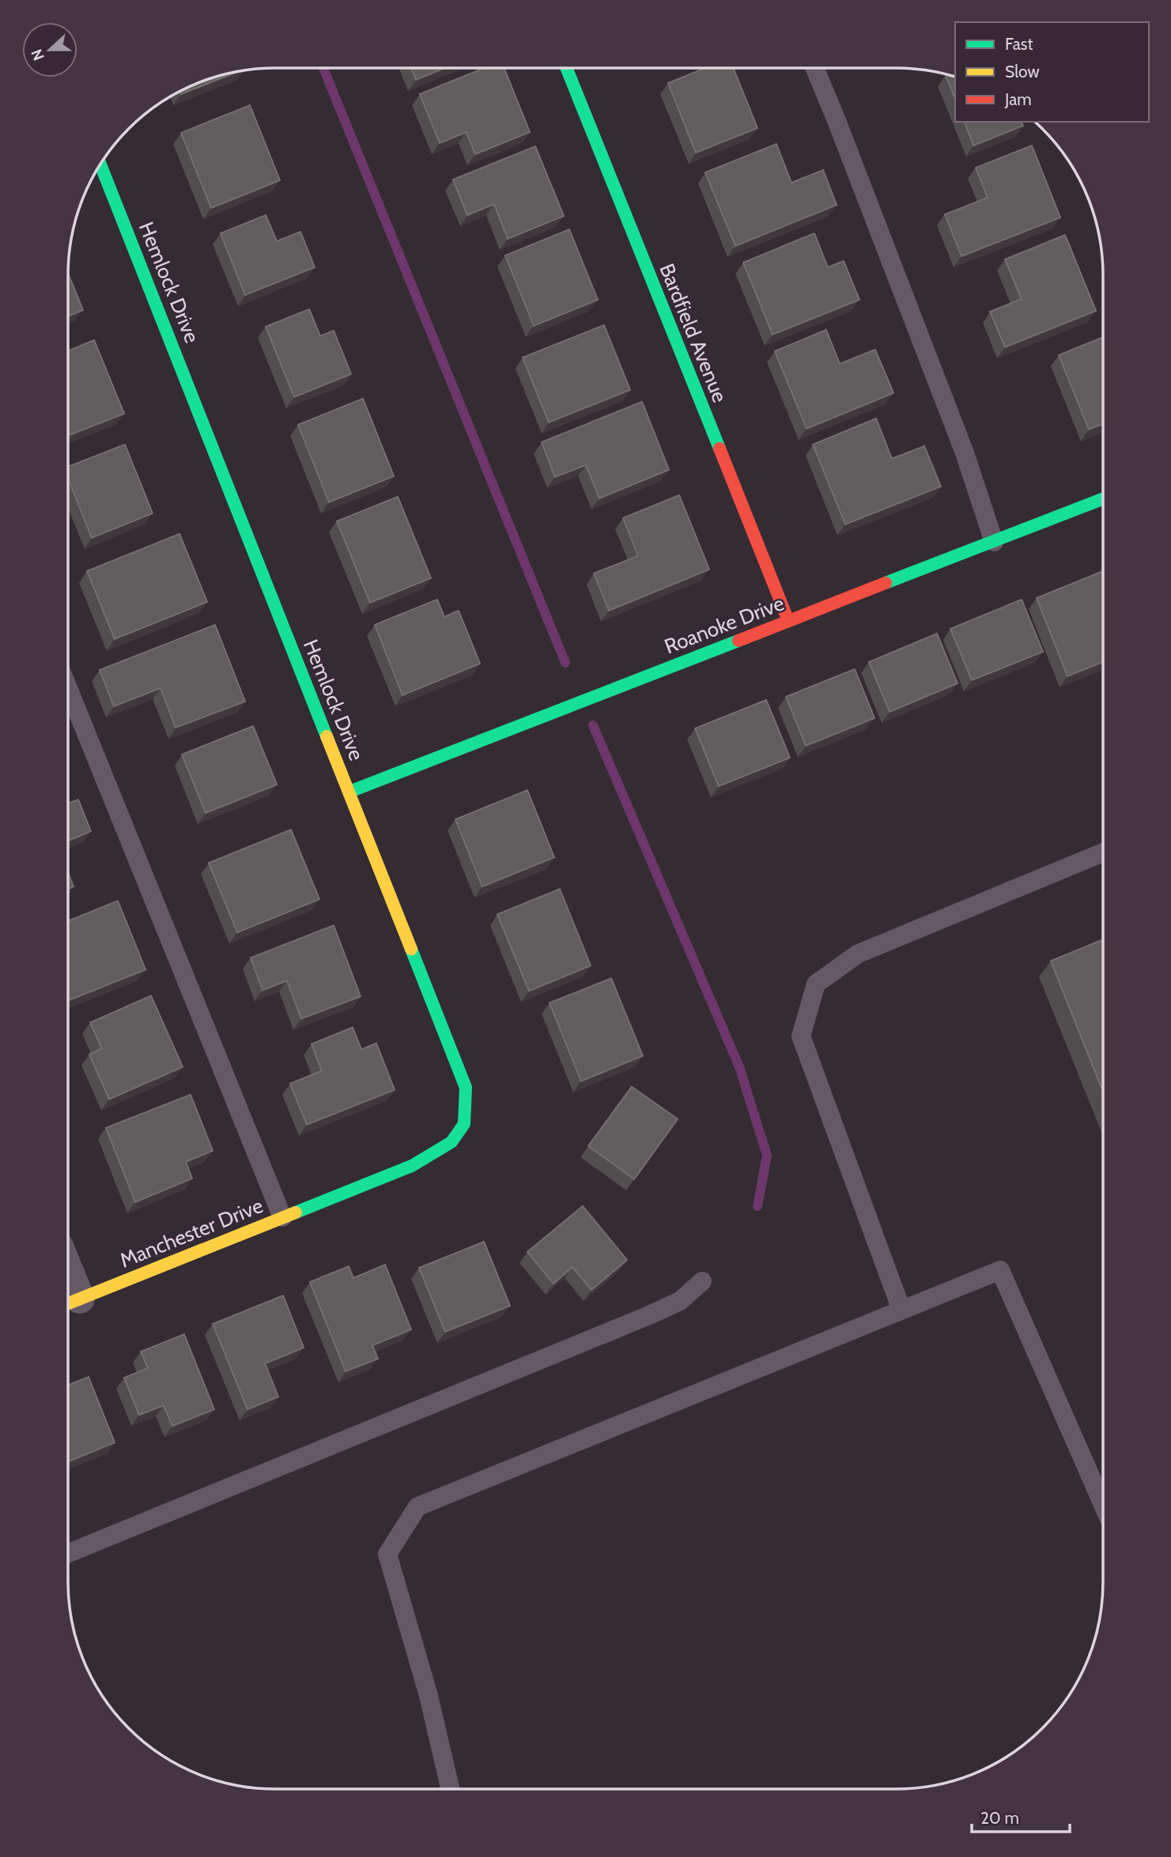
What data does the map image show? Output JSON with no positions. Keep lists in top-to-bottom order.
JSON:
{
  "streets": {
    "street": [
      "Hemlock Drive",
      "Bardfield Avenue",
      "Roanoke Drive",
      "Manchester Drive"
    ]
  },
  "crossings": [
    ["Hemlock Drive", "Roanoke Drive"],
    ["Hemlock Drive", "Manchester Drive"],
    ["Bardfield Avenue", "Roanoke Drive"]
  ],
  "legend": ["Fast", "Slow", "Jam"],
  "scale_bar": "20 m",
  "north": "left"
}
